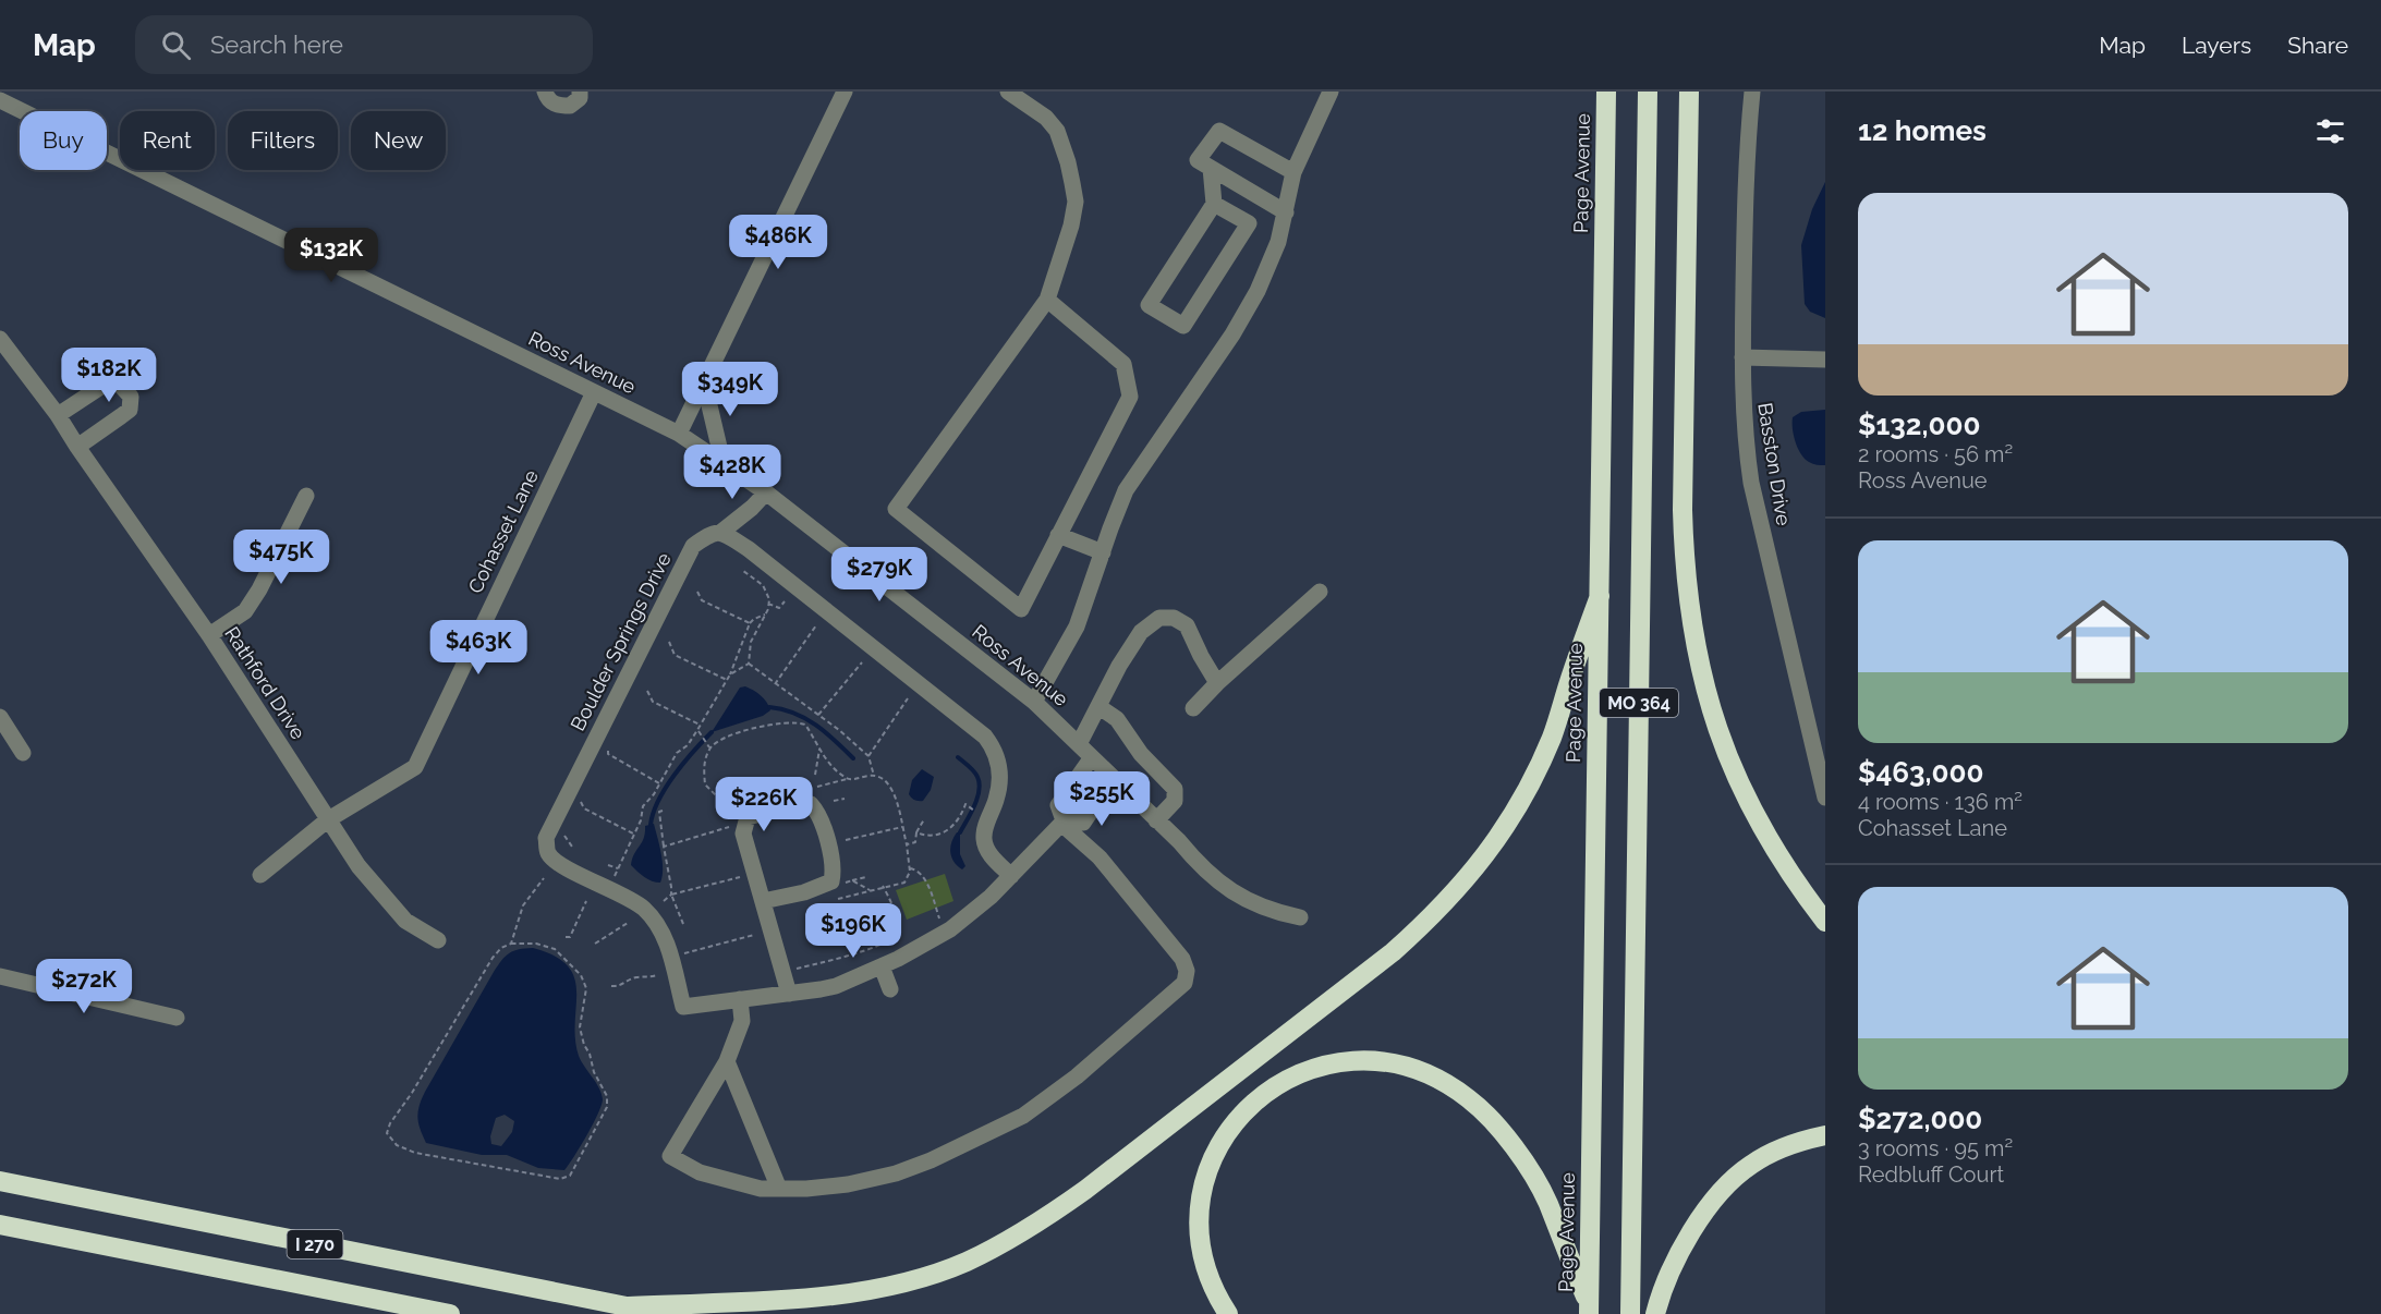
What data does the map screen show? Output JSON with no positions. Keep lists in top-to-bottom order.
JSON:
{
  "streets": {
    "highway": ["Page Avenue", "MO 364", "I 270"],
    "street": [
      "Ross Avenue",
      "Basston Drive",
      "Cohasset Lane",
      "Boulder Springs Drive",
      "Rathford Drive"
    ]
  },
  "crossings": [
    ["Ross Avenue", "Cohasset Lane"],
    ["Cohasset Lane", "Rathford Drive"]
  ],
  "page": {
    "header": "Map",
    "search": "Search here",
    "nav": ["Map", "Layers", "Share"],
    "heading": "12 homes",
    "chip": [
      "Buy",
      "Rent",
      "Filters",
      "New"
    ],
    "list": [
      {
        "name": "$132,000",
        "note": "2 rooms · 56 m² · Ross Avenue"
      },
      {
        "name": "$463,000",
        "note": "4 rooms · 136 m² · Cohasset Lane"
      },
      {
        "name": "$272,000",
        "note": "3 rooms · 95 m² · Redbluff Court"
      }
    ],
    "price": [
      "$486K",
      "$132K",
      "$182K",
      "$349K",
      "$428K",
      "$475K",
      "$279K",
      "$463K",
      "$255K",
      "$226K",
      "$196K",
      "$272K"
    ]
  }
}
